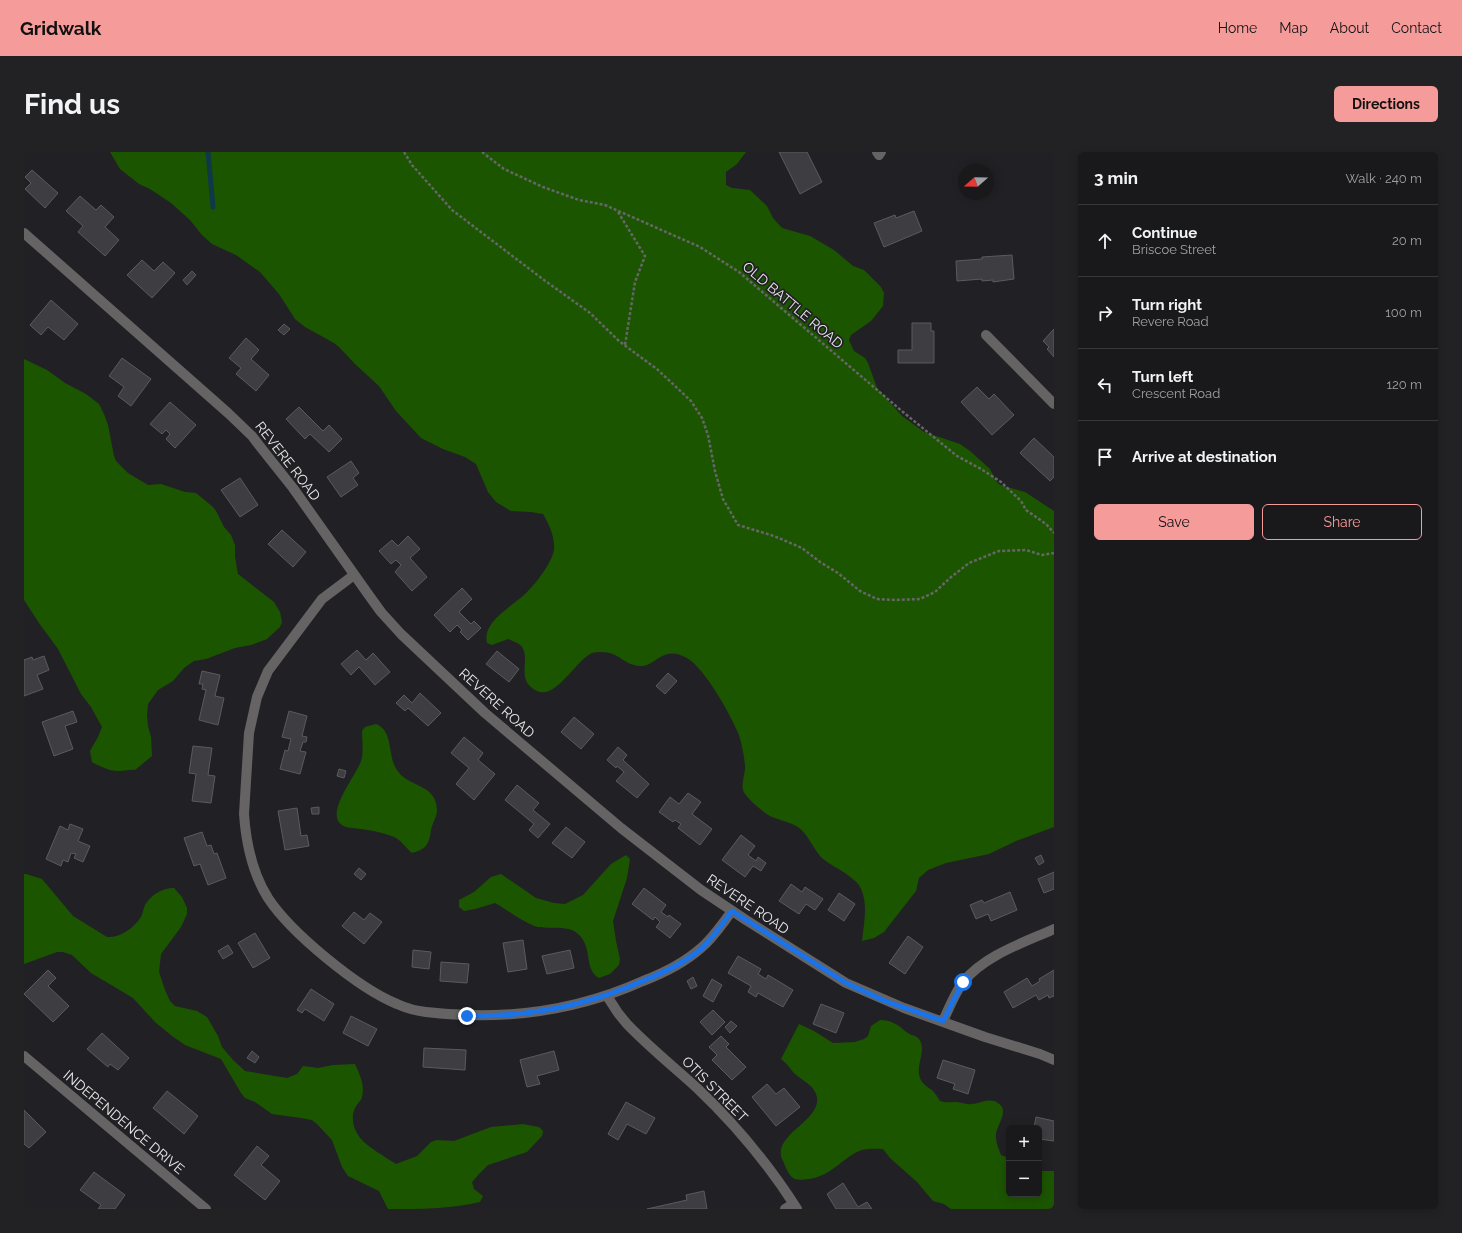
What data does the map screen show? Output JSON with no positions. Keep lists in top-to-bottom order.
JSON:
{
  "streets": {
    "street": ["REVERE ROAD", "OTIS STREET", "INDEPENDENCE DRIVE"],
    "path": ["OLD BATTLE ROAD"]
  },
  "north": "left",
  "page": {
    "header": "Gridwalk",
    "nav": [
      "Home",
      "Map",
      "About",
      "Contact"
    ],
    "buttons": [
      "Directions",
      ["Save", "Share"]
    ],
    "title": "Find us",
    "heading": ["3 min", "Walk · 240 m"],
    "list": [
      ["Continue", "Briscoe Street", "20 m"],
      ["Turn right", "Revere Road", "100 m"],
      ["Turn left", "Crescent Road", "120 m"],
      "Arrive at destination"
    ],
    "map_buttons": ["+", "−"]
  }
}
